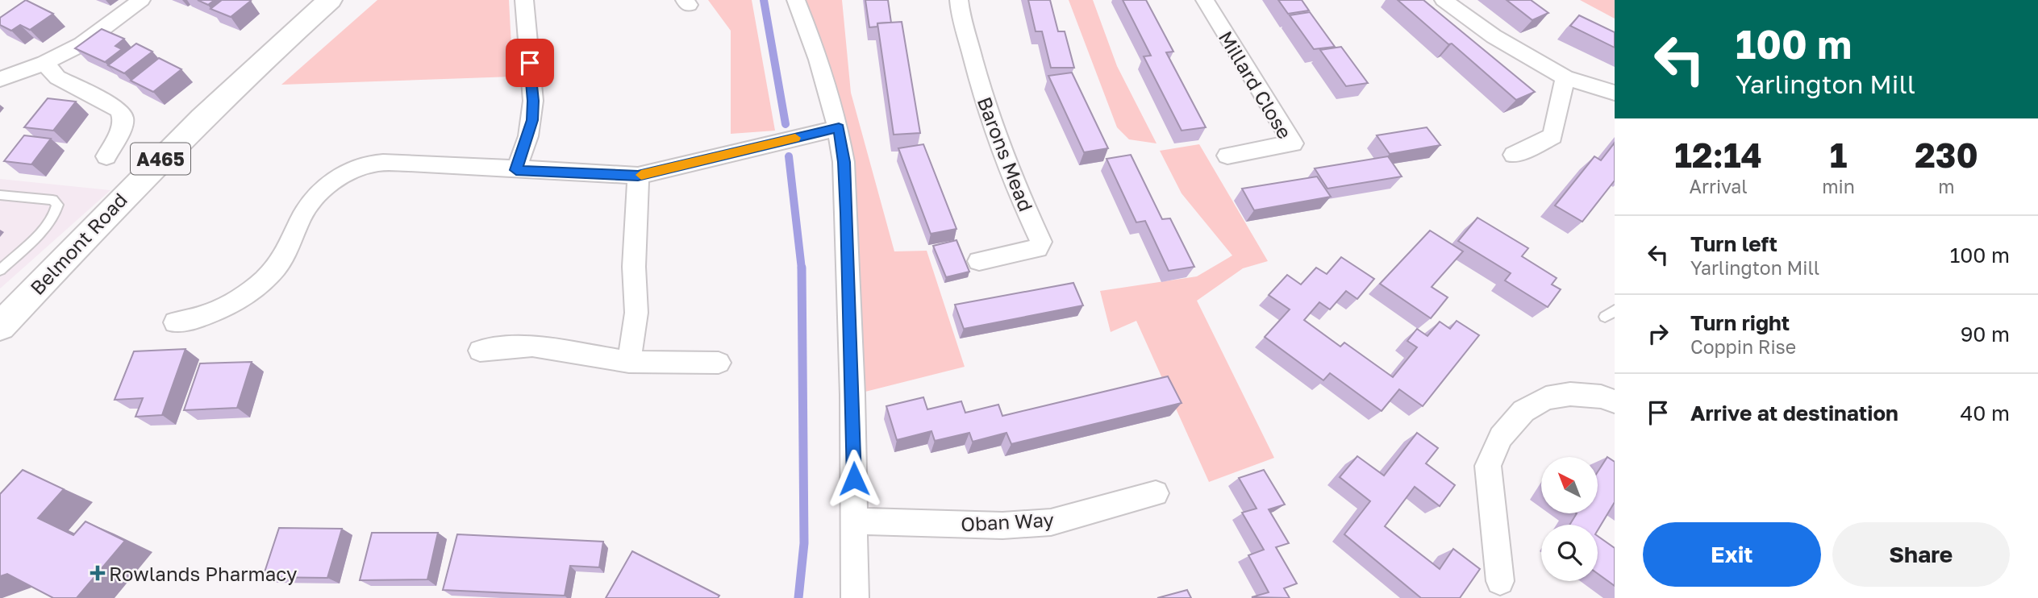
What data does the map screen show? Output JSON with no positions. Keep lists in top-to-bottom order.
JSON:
{
  "streets": {
    "highway": ["A465", "Belmont Road"],
    "street": ["Millard Close", "Barons Mead", "Oban Way"]
  },
  "places": {
    "health": ["Rowlands Pharmacy"]
  },
  "north": "top left",
  "page": {
    "turn": ["100 m", "Yarlington Mill"],
    "eta": [
      "12:14",
      "Arrival",
      "1",
      "min",
      "230",
      "m"
    ],
    "list": [
      {
        "name": "Turn left",
        "note": "Yarlington Mill",
        "value": "100 m"
      },
      {
        "name": "Turn right",
        "note": "Coppin Rise",
        "value": "90 m"
      },
      {
        "name": "Arrive at destination",
        "value": "40 m"
      }
    ],
    "buttons": ["Exit", "Share"]
  }
}
